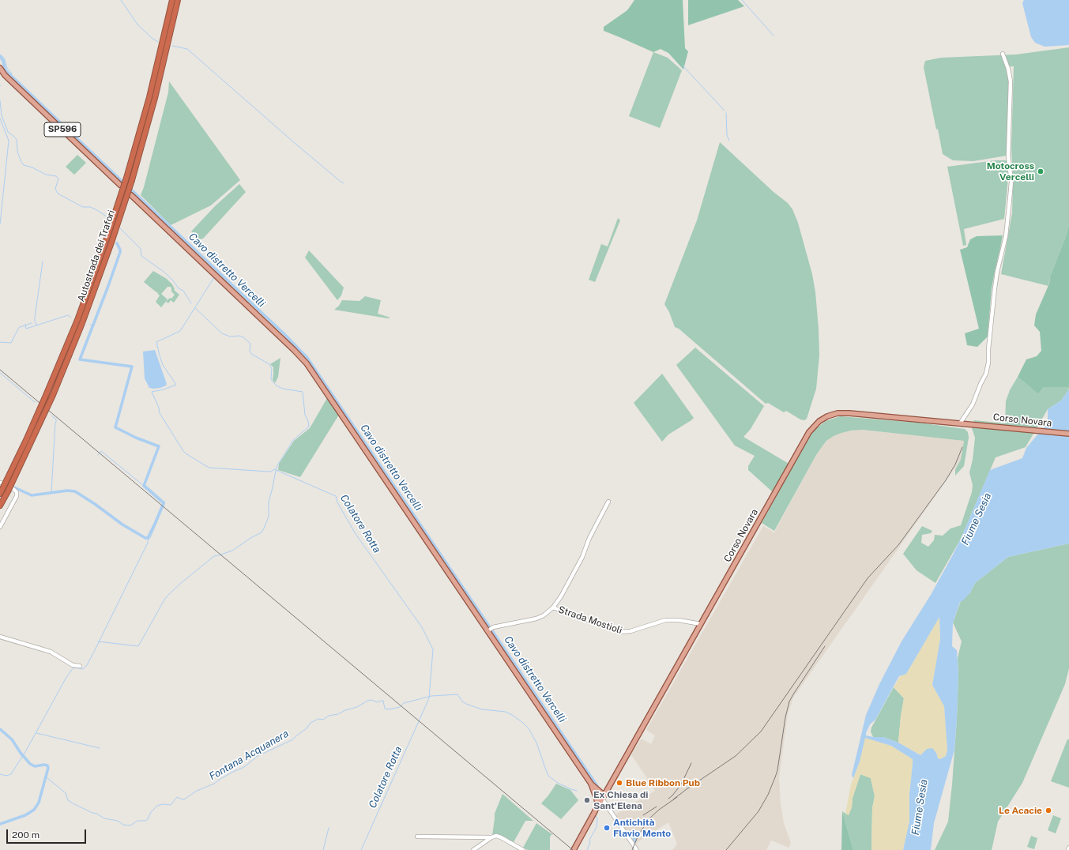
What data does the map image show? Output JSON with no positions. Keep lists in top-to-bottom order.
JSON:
{
  "streets": {
    "highway": ["Autostrada dei Trafori"],
    "main road": ["SP596", "Corso Novara"],
    "street": ["Strada Mostioli"]
  },
  "crossings": [
    ["Corso Novara", "Strada Mostioli"]
  ],
  "water": [
    "Cavo distretto Vercelli",
    "Fiume Sesia",
    "Colatore Rotta",
    "Fontana Acquanera"
  ],
  "places": [
    "Motocross Vercelli",
    "Blue Ribbon Pub",
    "Ex Chiesa di Sant'Elena",
    "Le Acacie",
    "Antichità Flavio Mento"
  ],
  "scale_bar": "200 m"
}
